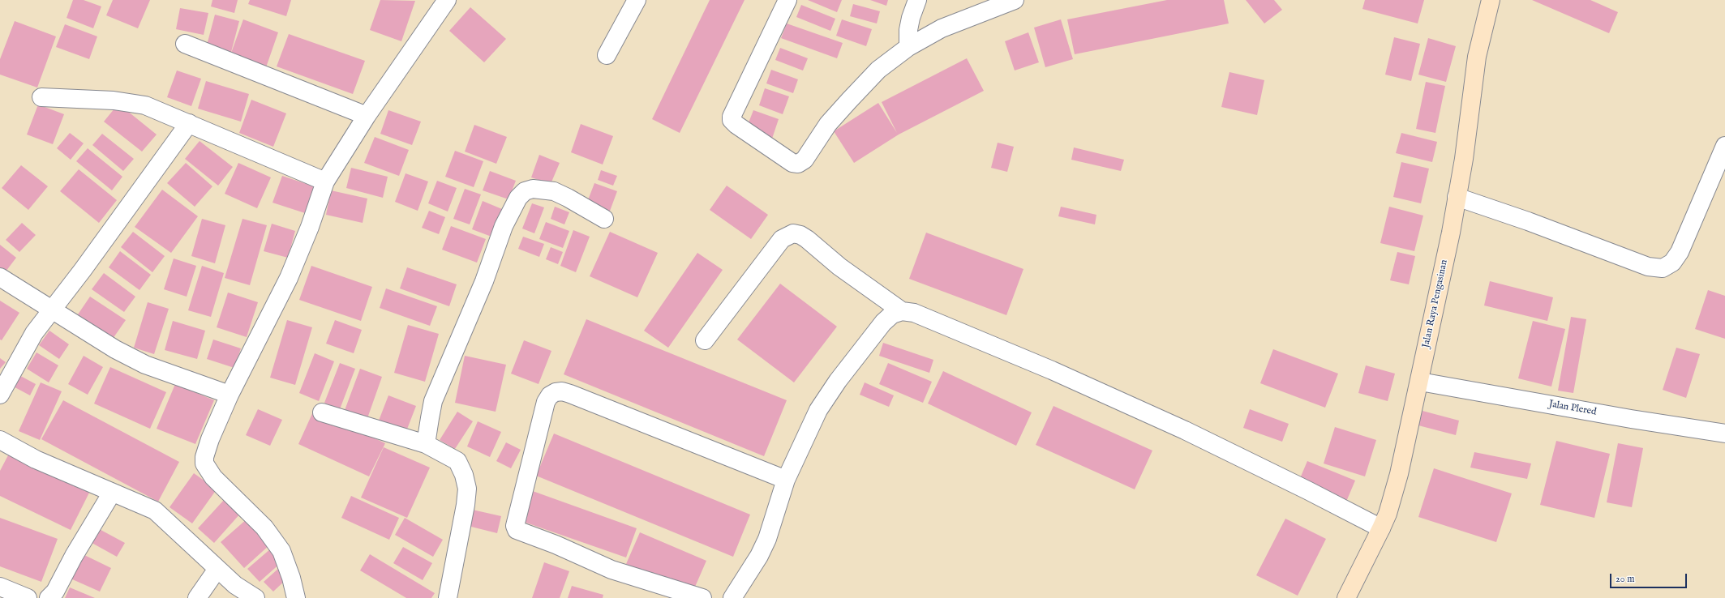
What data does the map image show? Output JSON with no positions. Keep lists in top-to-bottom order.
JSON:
{
  "streets": {
    "main road": ["Jalan Raya Pengasinan"],
    "street": ["Jalan Plered"]
  },
  "crossings": [
    ["Jalan Raya Pengasinan", "Jalan Plered"]
  ],
  "scale_bar": "20 m"
}
